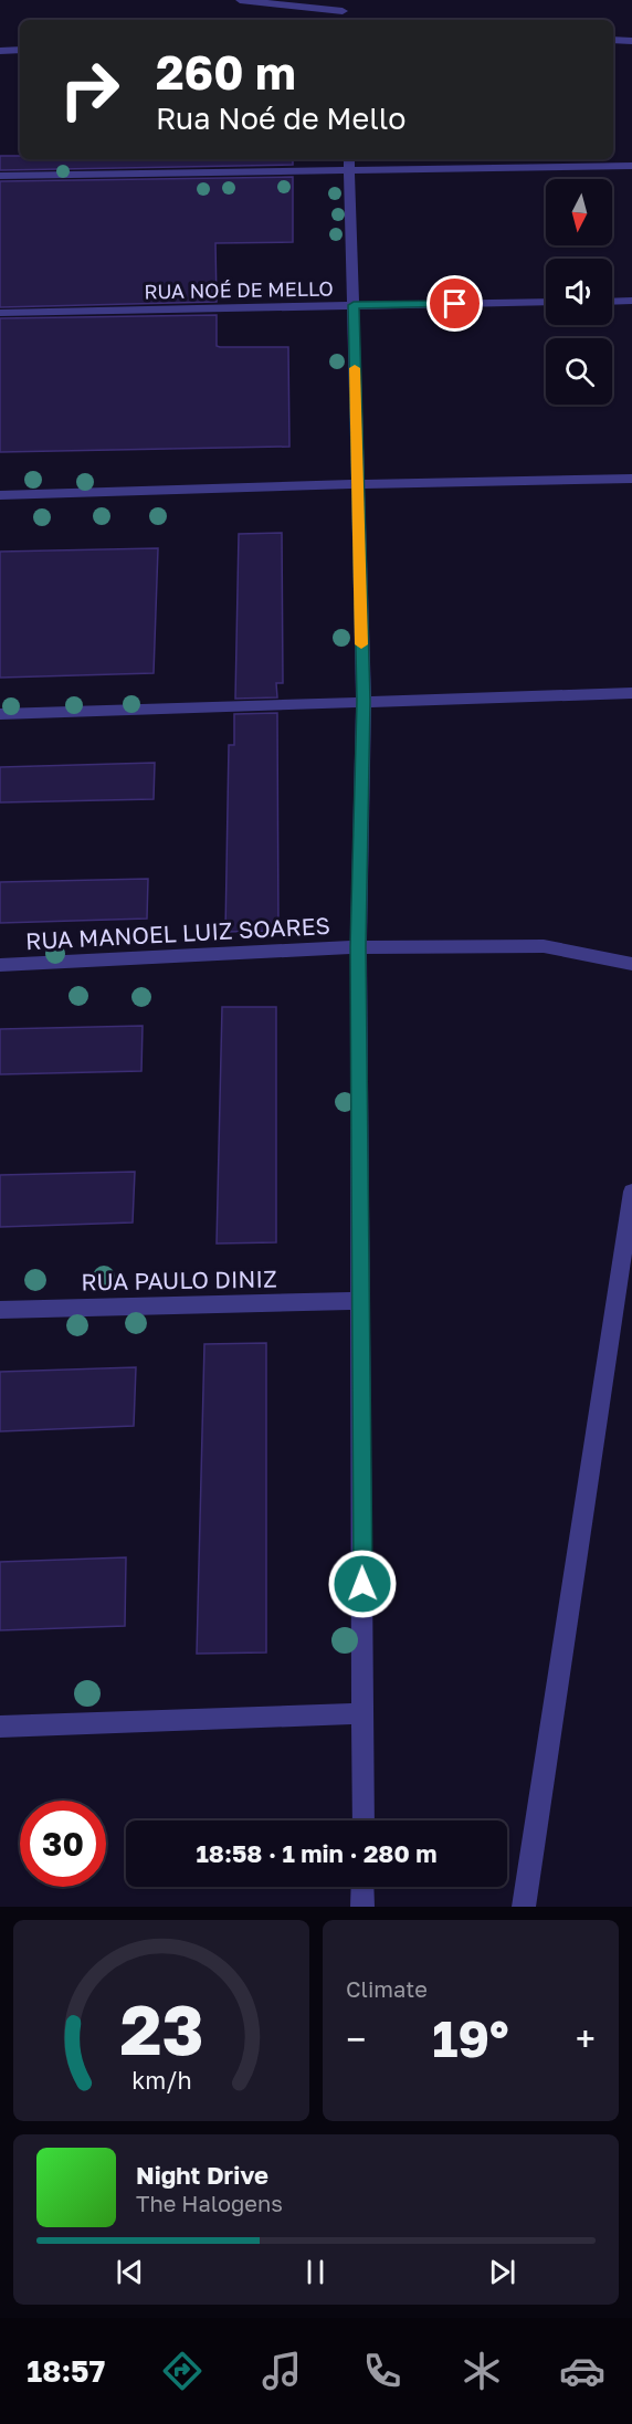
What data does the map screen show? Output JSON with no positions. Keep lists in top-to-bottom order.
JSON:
{
  "streets": {
    "street": ["RUA NOÉ DE MELLO", "RUA MANOEL LUIZ SOARES", "RUA PAULO DINIZ"]
  },
  "north": "bottom",
  "page": {
    "turn": ["260 m", "Rua Noé de Mello"],
    "limit": "30",
    "trip": "18:58 · 1 min · 280 m",
    "tile": "Climate",
    "heat": ["−", "19°", "+"],
    "song": ["Night Drive", "The Halogens"],
    "tabs": "18:57",
    "gauge": ["23", "km/h"]
  }
}
